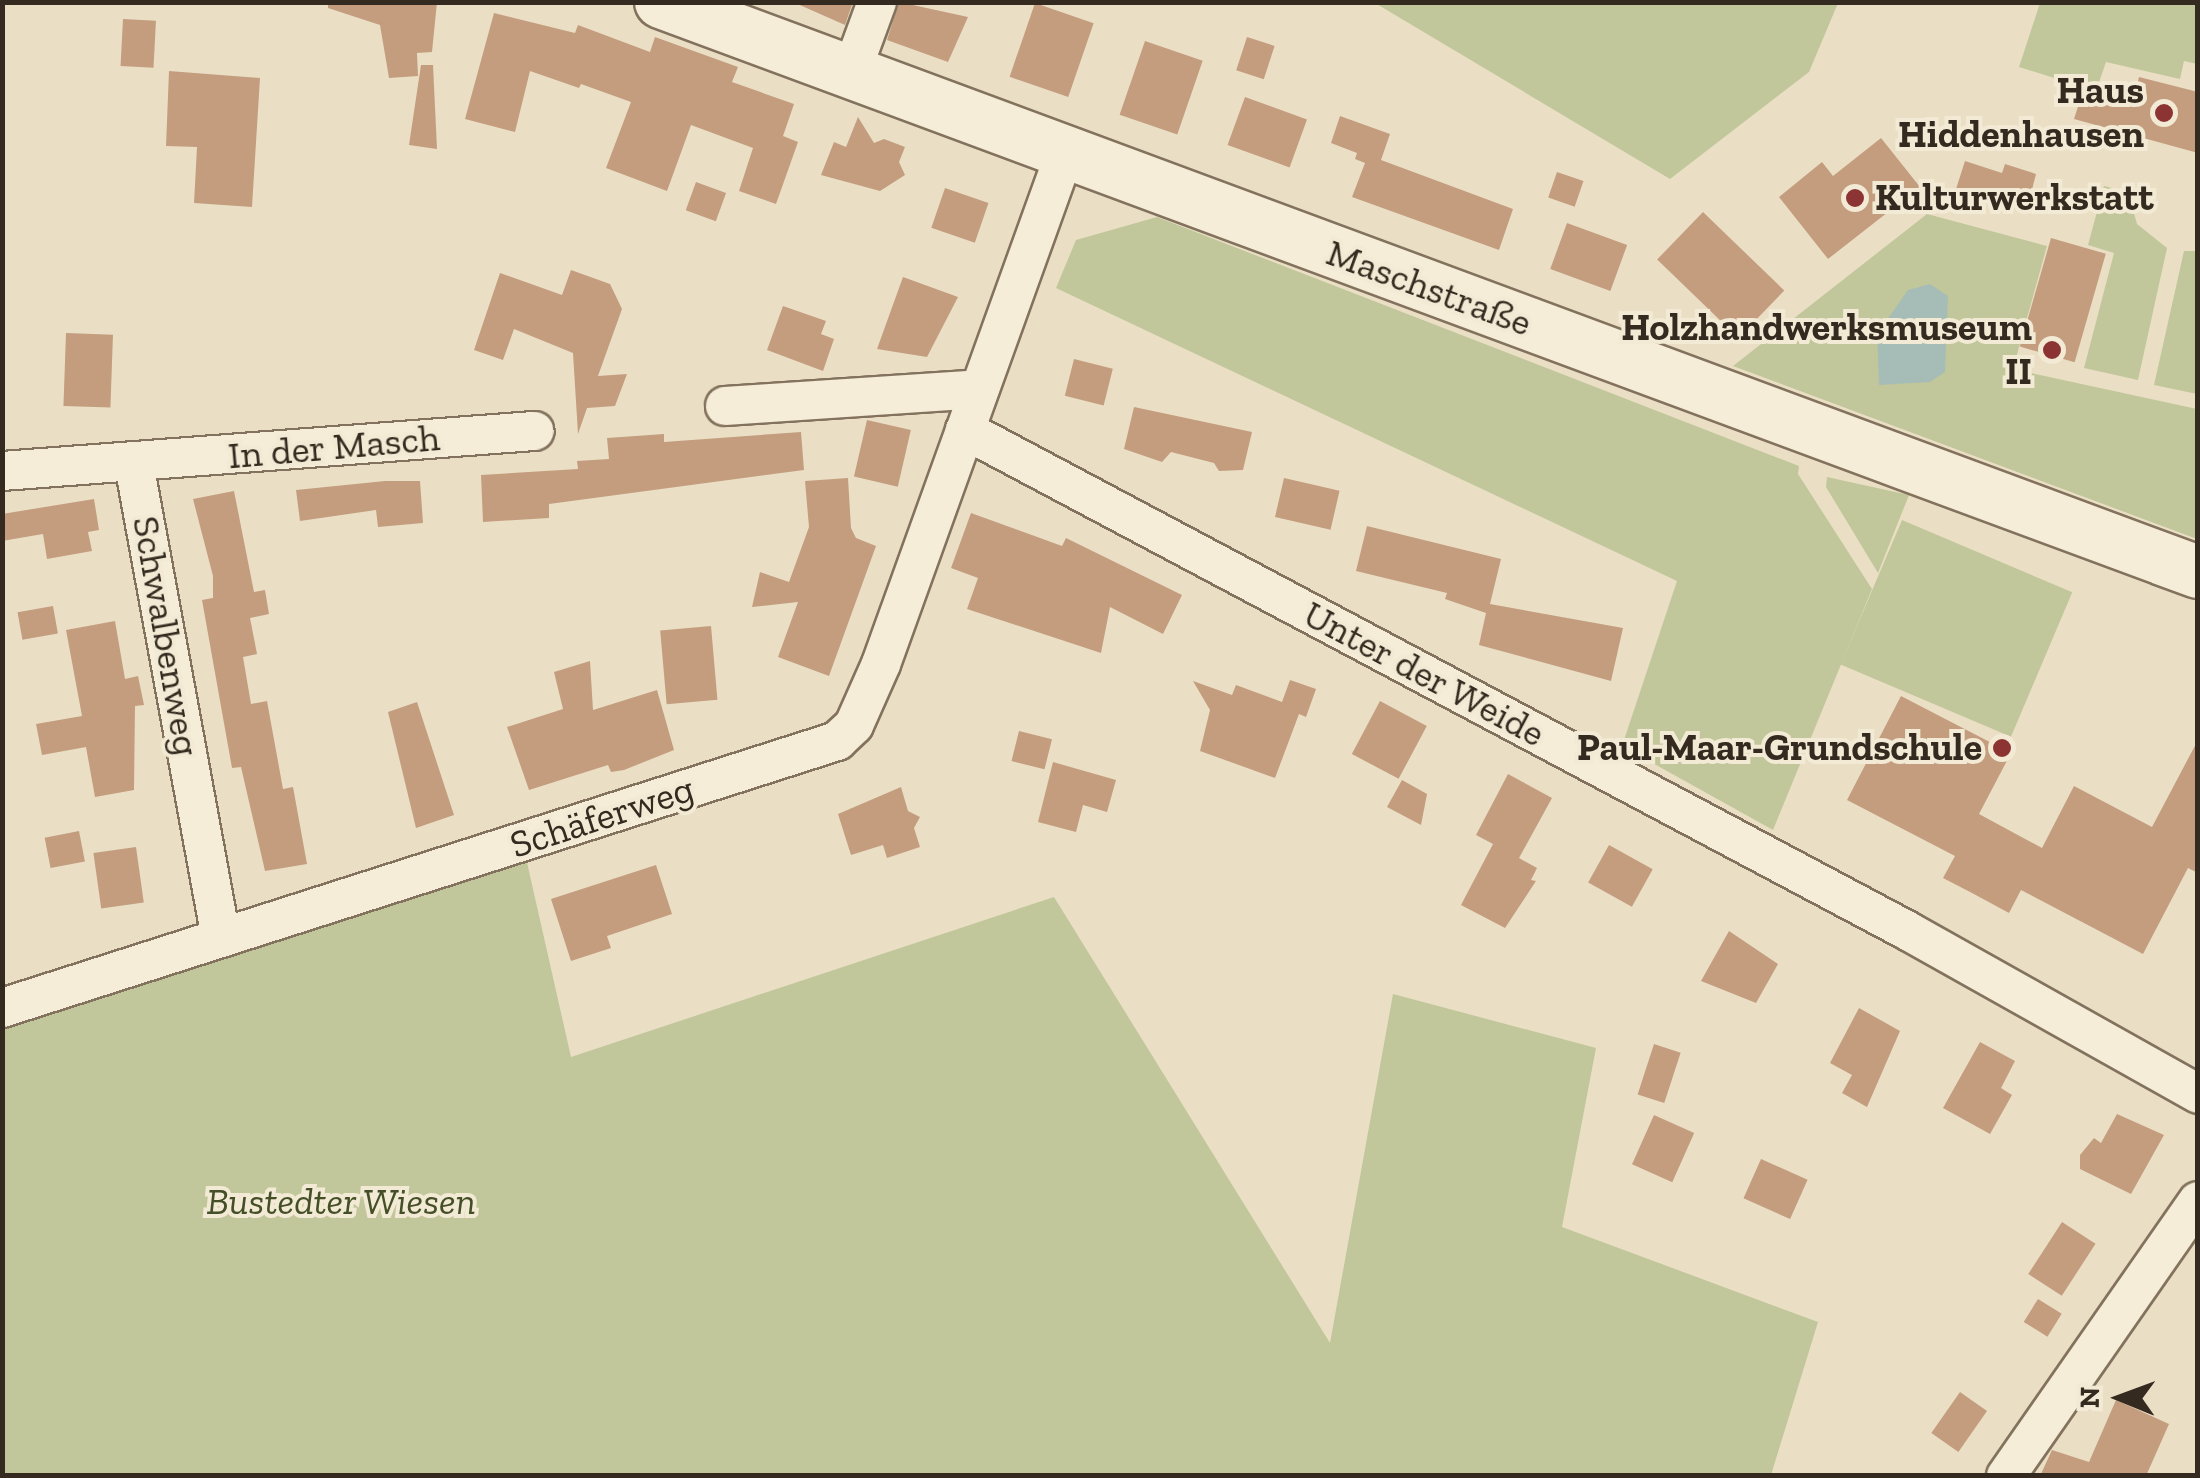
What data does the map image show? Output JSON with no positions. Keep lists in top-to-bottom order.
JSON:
{
  "streets": {
    "street": [
      "Maschstraße",
      "In der Masch",
      "Schwalbenweg",
      "Unter der Weide",
      "Schäferweg"
    ]
  },
  "crossings": [
    ["Maschstraße", "Schäferweg"],
    ["In der Masch", "Schwalbenweg"],
    ["Schwalbenweg", "Schäferweg"],
    ["Unter der Weide", "Schäferweg"]
  ],
  "parks": ["Bustedter Wiesen"],
  "places": [
    "Haus Hiddenhausen",
    "Kulturwerkstatt",
    "Holzhandwerksmuseum II",
    "Paul-Maar-Grundschule"
  ],
  "north": "left"
}
